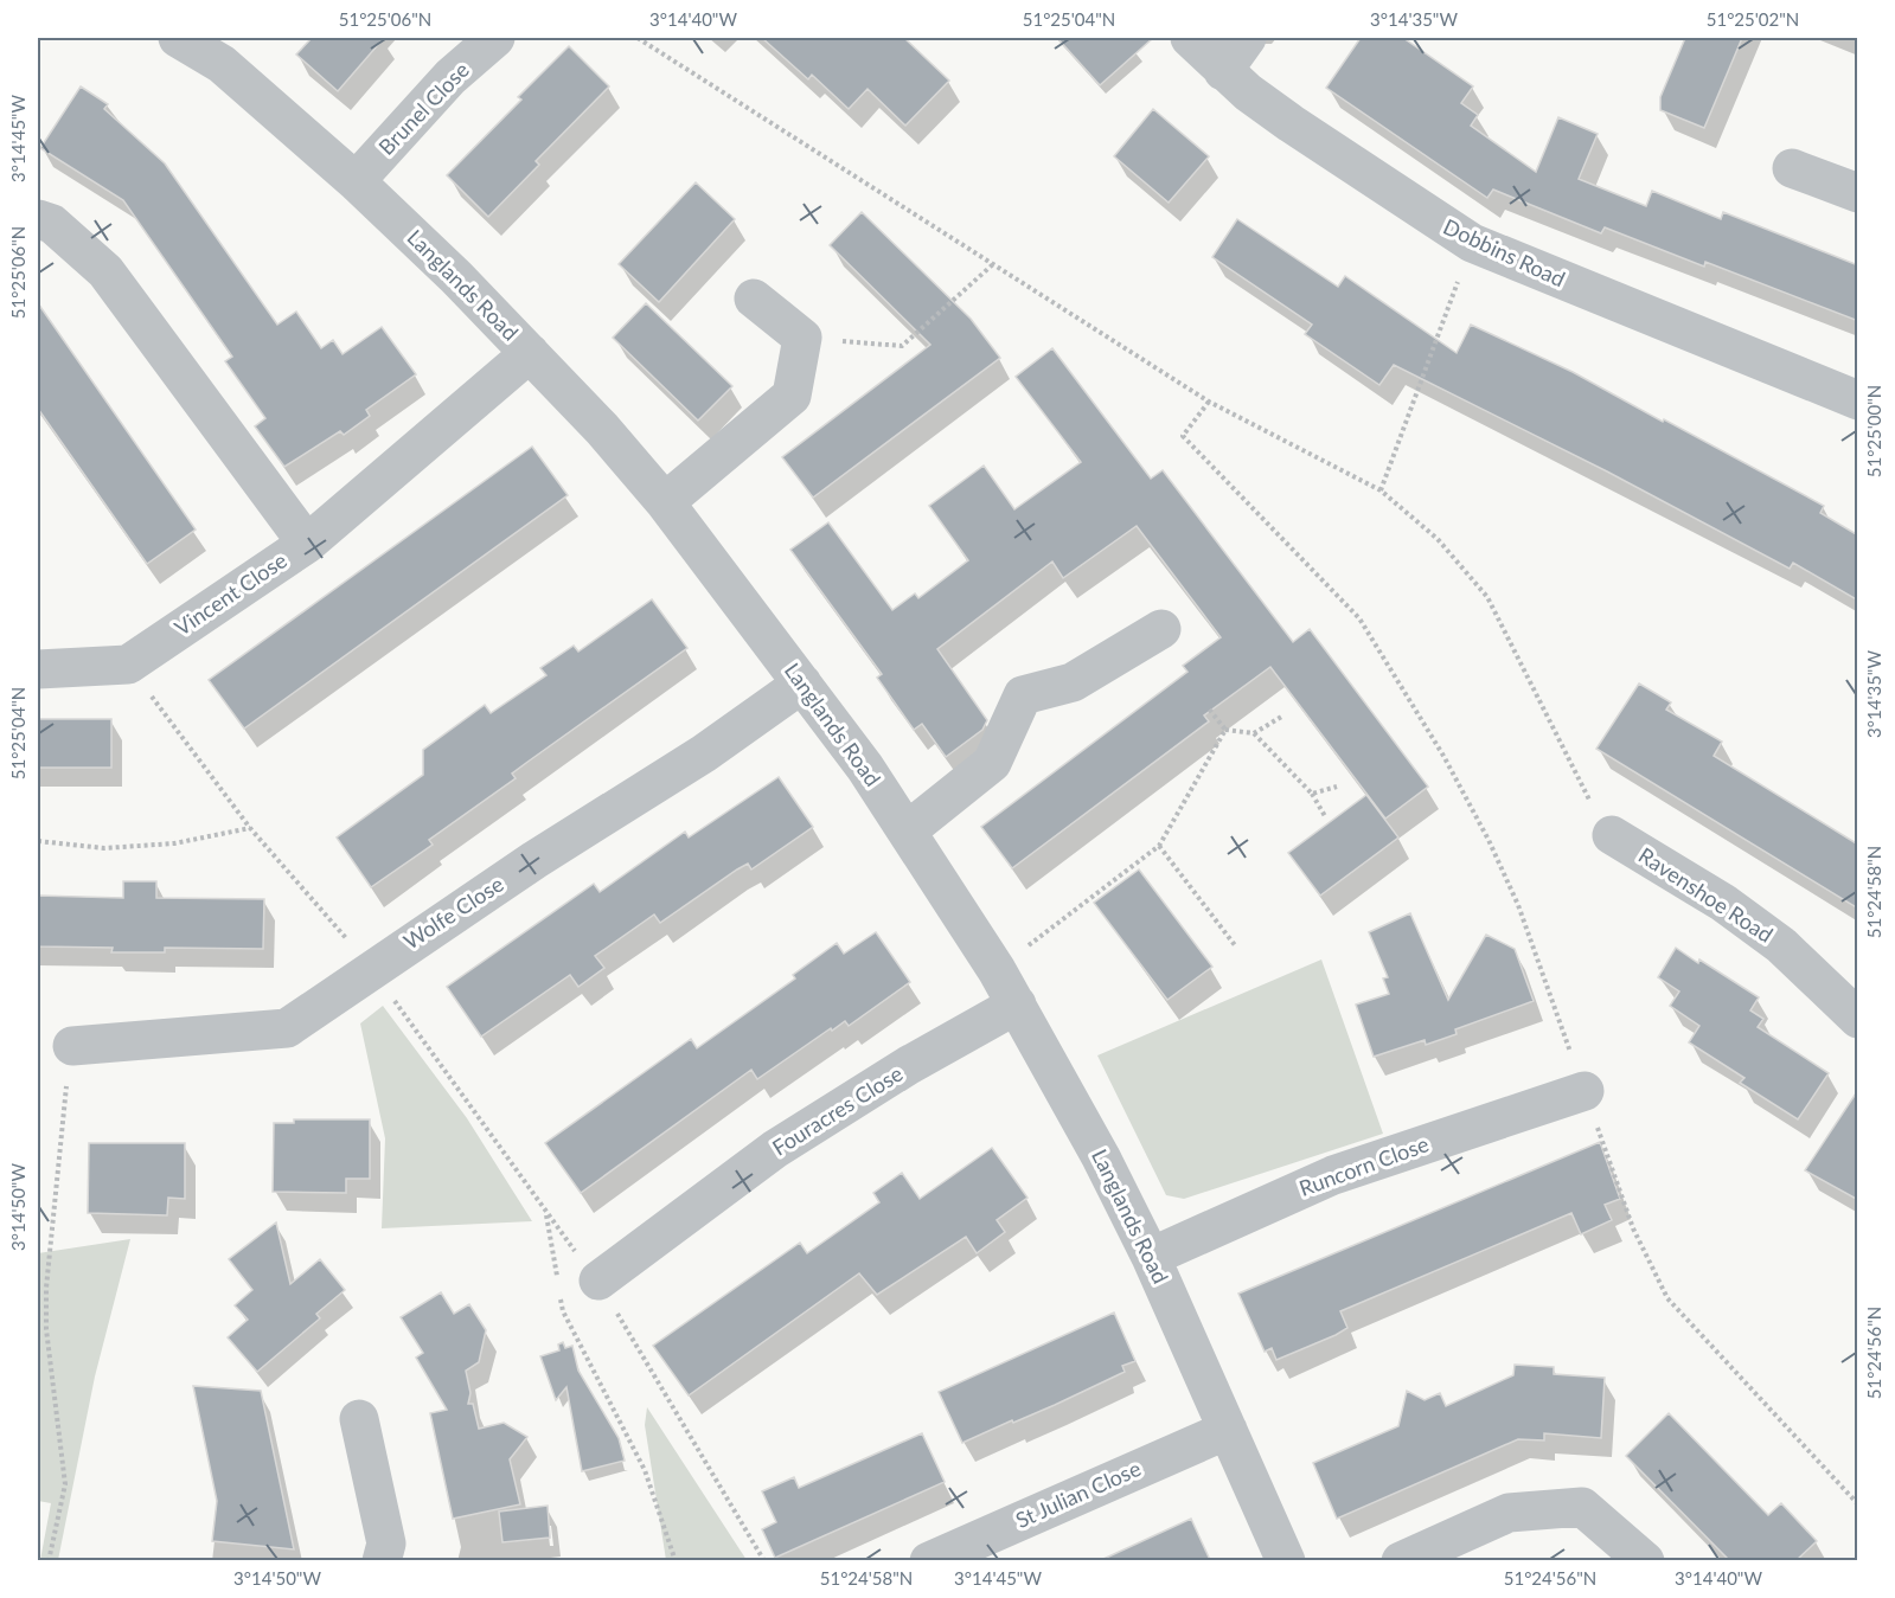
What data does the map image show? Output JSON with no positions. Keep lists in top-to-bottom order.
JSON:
{
  "streets": {
    "street": [
      "Brunel Close",
      "Dobbins Road",
      "Langlands Road",
      "Vincent Close",
      "Ravenshoe Road",
      "Wolfe Close",
      "Fouracres Close",
      "Runcorn Close",
      "St Julian Close"
    ]
  },
  "crossings": [
    ["Brunel Close", "Langlands Road"],
    ["Langlands Road", "Vincent Close"],
    ["Langlands Road", "Wolfe Close"],
    ["Langlands Road", "Fouracres Close"],
    ["Langlands Road", "Runcorn Close"],
    ["Langlands Road", "St Julian Close"]
  ],
  "coordinates": [
    "51°25'06\"N",
    "3°14'40\"W",
    "51°25'04\"N",
    "3°14'35\"W",
    "51°25'02\"N",
    "3°14'45\"W",
    "51°25'00\"N",
    "51°24'58\"N",
    "3°14'50\"W",
    "51°24'56\"N"
  ]
}
